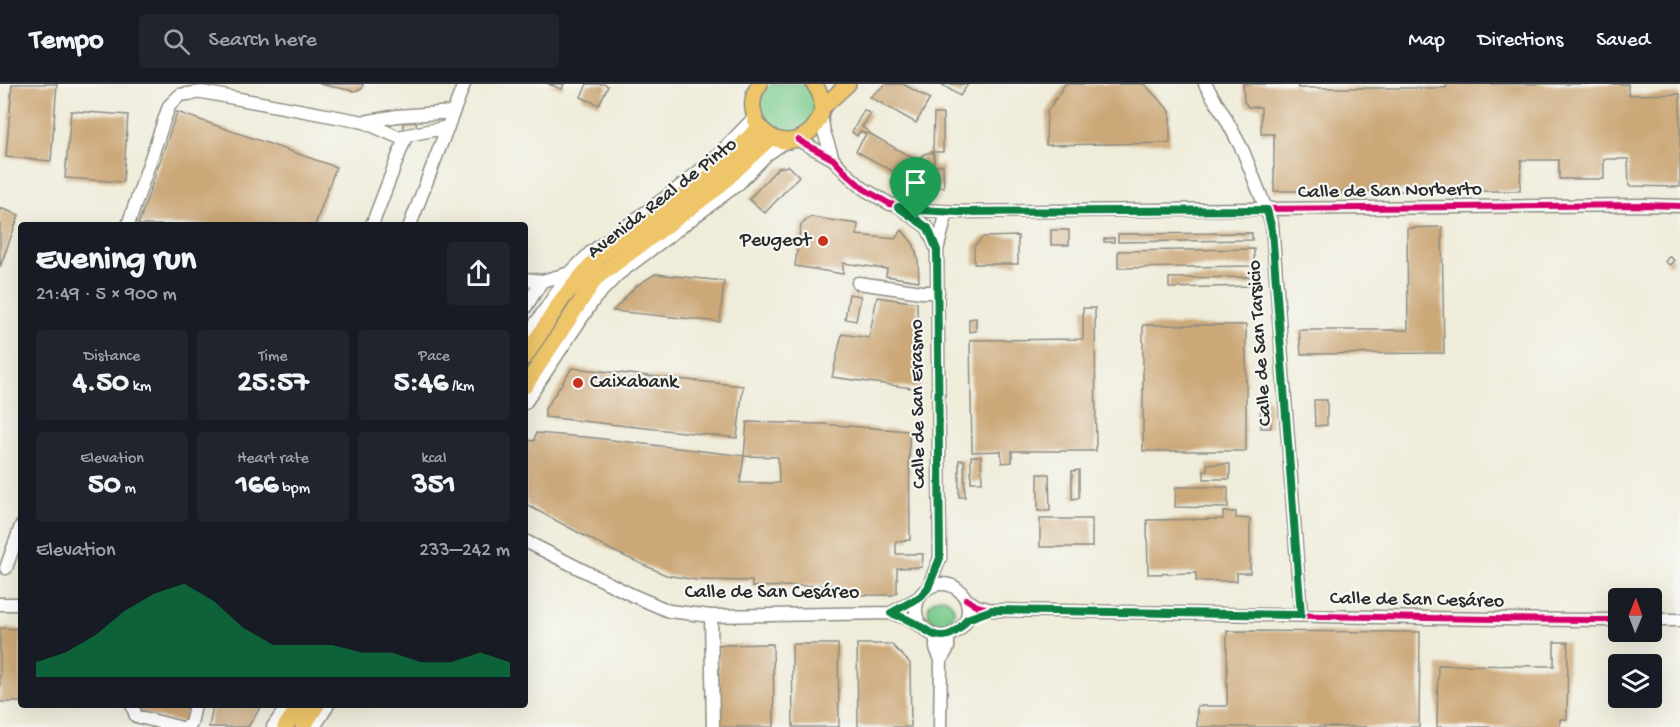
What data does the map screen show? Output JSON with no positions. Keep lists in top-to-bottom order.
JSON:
{
  "streets": {
    "main road": ["Avenida Real de Pinto"],
    "street": [
      "Calle de San Norberto",
      "Calle de San Tarsicio",
      "Calle de San Erasmo",
      "Calle de San Cesáreo"
    ]
  },
  "crossings": [
    ["Calle de San Norberto", "Avenida Real de Pinto"],
    ["Calle de San Norberto", "Calle de San Tarsicio"],
    ["Calle de San Norberto", "Calle de San Erasmo"],
    ["Calle de San Tarsicio", "Calle de San Cesáreo"],
    ["Calle de San Erasmo", "Calle de San Cesáreo"]
  ],
  "places": ["Peugeot", "Caixabank"],
  "north": "top",
  "page": {
    "header": "Tempo",
    "search": "Search here",
    "nav": ["Map", "Directions", "Saved"],
    "heading": ["Evening run", "21:49 · 5 × 900 m"],
    "stats": [
      ["Distance", "4.50 km"],
      ["Time", "25:57"],
      ["Pace", "5:46 /km"],
      ["Elevation", "50 m"],
      ["Heart rate", "166 bpm"],
      ["kcal", "351"]
    ],
    "chart": ["Elevation", "233–242 m"]
  }
}
